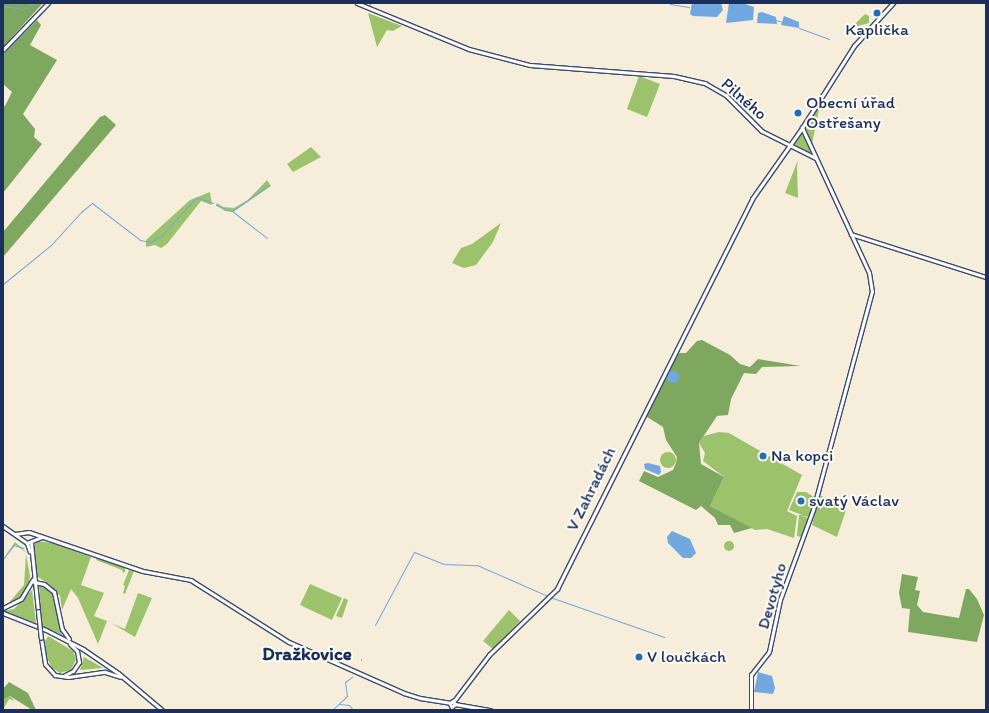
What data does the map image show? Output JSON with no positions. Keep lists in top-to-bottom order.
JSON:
{
  "streets": {
    "street": ["Pilného", "V Zahradách", "Devotyho"]
  },
  "crossings": [
    ["Pilného", "V Zahradách"],
    ["Pilného", "Devotyho"],
    ["V Zahradách", "Devotyho"]
  ],
  "districts": ["Dražkovice"],
  "places": [
    "Kaplička",
    "Obecní úřad Ostřešany",
    "Na kopci",
    "svatý Václav",
    "V loučkách"
  ]
}
